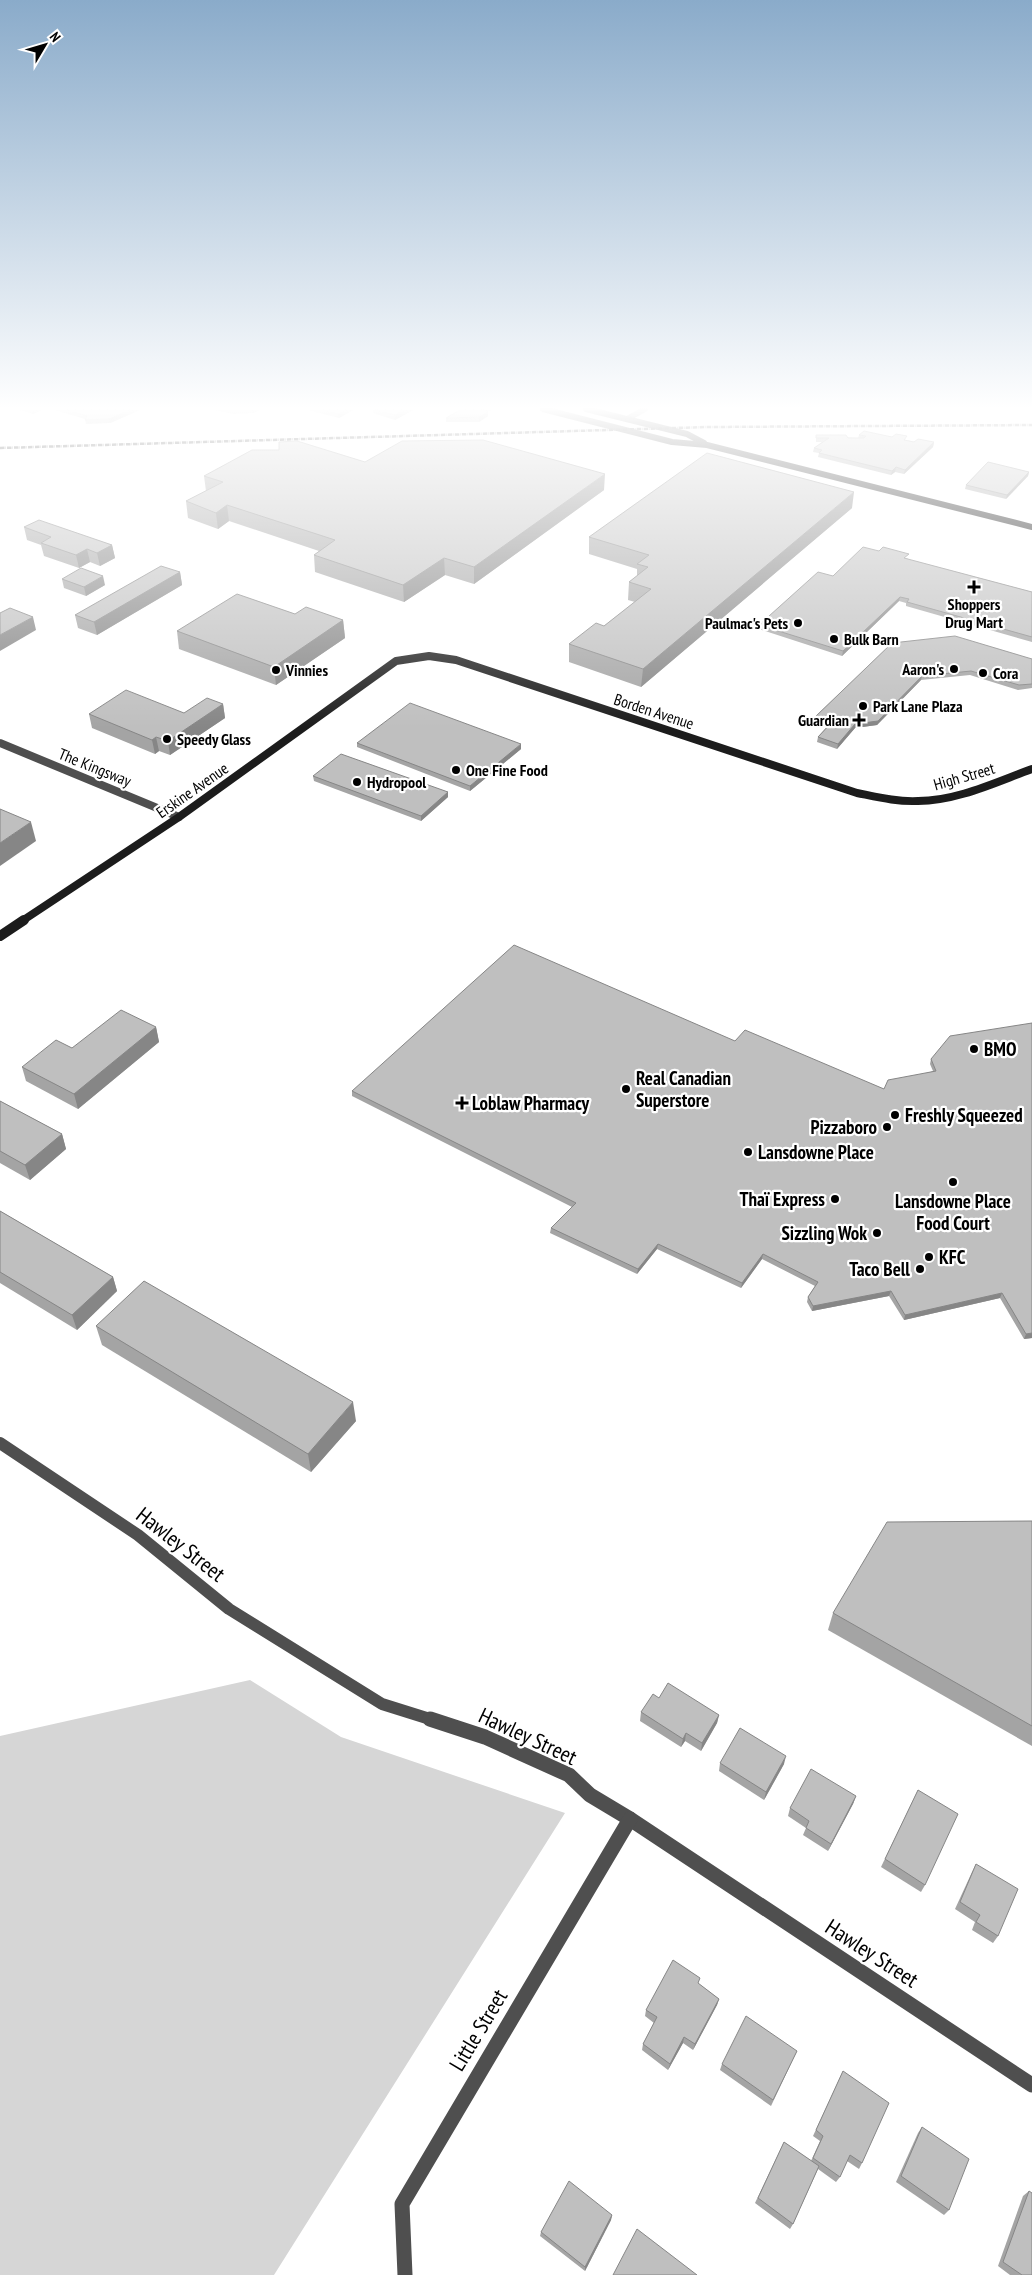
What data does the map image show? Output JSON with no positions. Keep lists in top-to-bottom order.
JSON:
{
  "streets": {
    "street": [
      "Borden Avenue",
      "The Kingsway",
      "High Street",
      "Erskine Avenue",
      "Hawley Street",
      "Little Street"
    ]
  },
  "crossings": [
    ["Borden Avenue", "High Street"],
    ["Borden Avenue", "Erskine Avenue"],
    ["The Kingsway", "Erskine Avenue"],
    ["Hawley Street", "Little Street"]
  ],
  "places": {
    "health": ["Shoppers Drug Mart", "Guardian", "Loblaw Pharmacy"],
    "other": [
      "Paulmac's Pets",
      "Bulk Barn",
      "Aaron's",
      "Vinnies",
      "Cora",
      "Park Lane Plaza",
      "Speedy Glass",
      "One Fine Food",
      "Hydropool",
      "BMO",
      "Real Canadian Superstore",
      "Freshly Squeezed",
      "Pizzaboro",
      "Lansdowne Place",
      "Lansdowne Place Food Court",
      "Thaï Express",
      "Sizzling Wok",
      "KFC",
      "Taco Bell"
    ]
  },
  "north": "top right"
}
